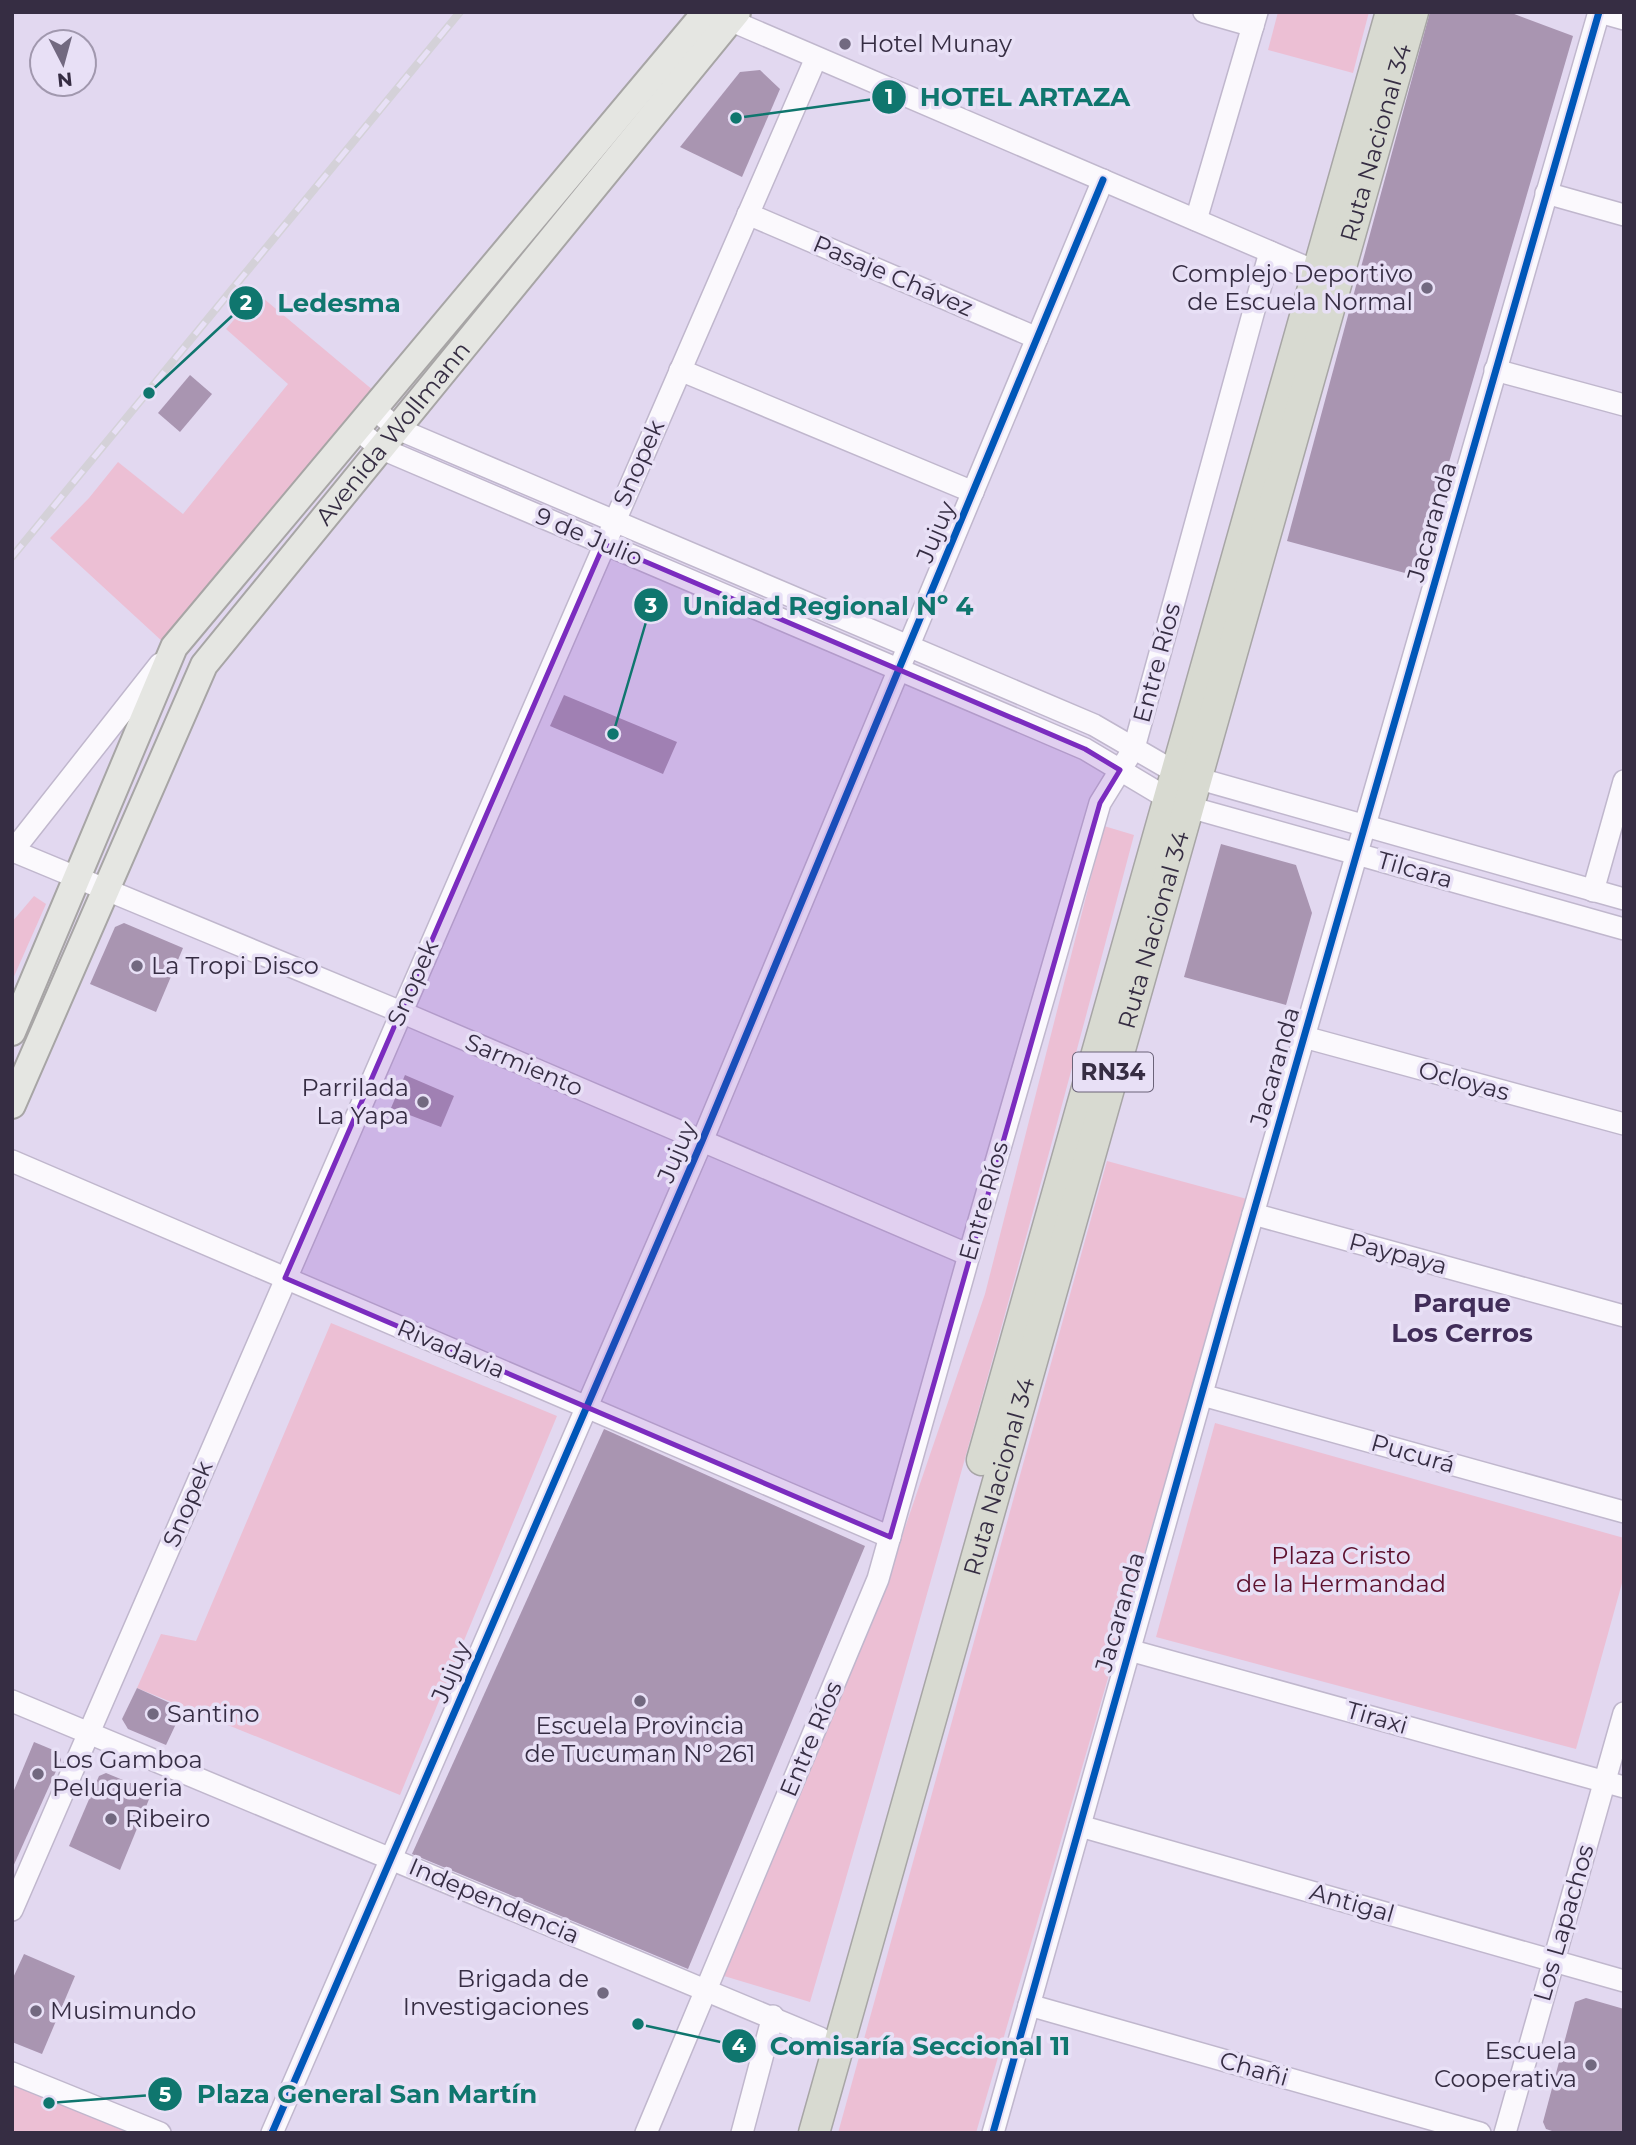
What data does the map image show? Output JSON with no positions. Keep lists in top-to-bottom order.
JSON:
{
  "streets": {
    "highway": ["Ruta Nacional 34", "RN34"],
    "main road": ["Avenida Wollmann"],
    "street": [
      "Pasaje Chávez",
      "Snopek",
      "Jacaranda",
      "Jujuy",
      "9 de Julio",
      "Entre Ríos",
      "Tilcara",
      "Sarmiento",
      "Ocloyas",
      "Paypaya",
      "Rivadavia",
      "Pucurá",
      "Tiraxi",
      "Independencia",
      "Antigal",
      "Los Lapachos",
      "Chañi"
    ]
  },
  "crossings": [
    ["Ruta Nacional 34", "9 de Julio"],
    ["Ruta Nacional 34", "Tilcara"],
    ["Ruta Nacional 34", "Independencia"],
    ["Pasaje Chávez", "Snopek"],
    ["Pasaje Chávez", "Jujuy"],
    ["Avenida Wollmann", "9 de Julio"],
    ["Avenida Wollmann", "Sarmiento"],
    ["Snopek", "9 de Julio"],
    ["Snopek", "Sarmiento"],
    ["Snopek", "Rivadavia"],
    ["Snopek", "Independencia"],
    ["Jacaranda", "Tilcara"],
    ["Jacaranda", "Ocloyas"],
    ["Jacaranda", "Paypaya"],
    ["Jacaranda", "Pucurá"],
    ["Jacaranda", "Tiraxi"],
    ["Jacaranda", "Antigal"],
    ["Jacaranda", "Chañi"],
    ["Jujuy", "9 de Julio"],
    ["Jujuy", "Sarmiento"],
    ["Jujuy", "Rivadavia"],
    ["Jujuy", "Independencia"],
    ["9 de Julio", "Entre Ríos"],
    ["9 de Julio", "Tilcara"],
    ["Entre Ríos", "Sarmiento"],
    ["Entre Ríos", "Rivadavia"],
    ["Entre Ríos", "Independencia"],
    ["Tiraxi", "Los Lapachos"],
    ["Antigal", "Los Lapachos"]
  ],
  "districts": ["Parque Los Cerros"],
  "parks": ["Plaza Cristo de la Hermandad"],
  "places": [
    "Hotel Munay",
    "HOTEL ARTAZA",
    "Complejo Deportivo de Escuela Normal",
    "Ledesma",
    "Unidad Regional Nº 4",
    "La Tropi Disco",
    "Parrilada La Yapa",
    "Escuela Provincia de Tucuman Nº 261",
    "Santino",
    "Los Gamboa Peluqueria",
    "Ribeiro",
    "Brigada de Investigaciones",
    "Musimundo",
    "Comisaría Seccional 11",
    "Escuela Cooperativa",
    "Plaza General San Martín"
  ],
  "north": "bottom"
}
